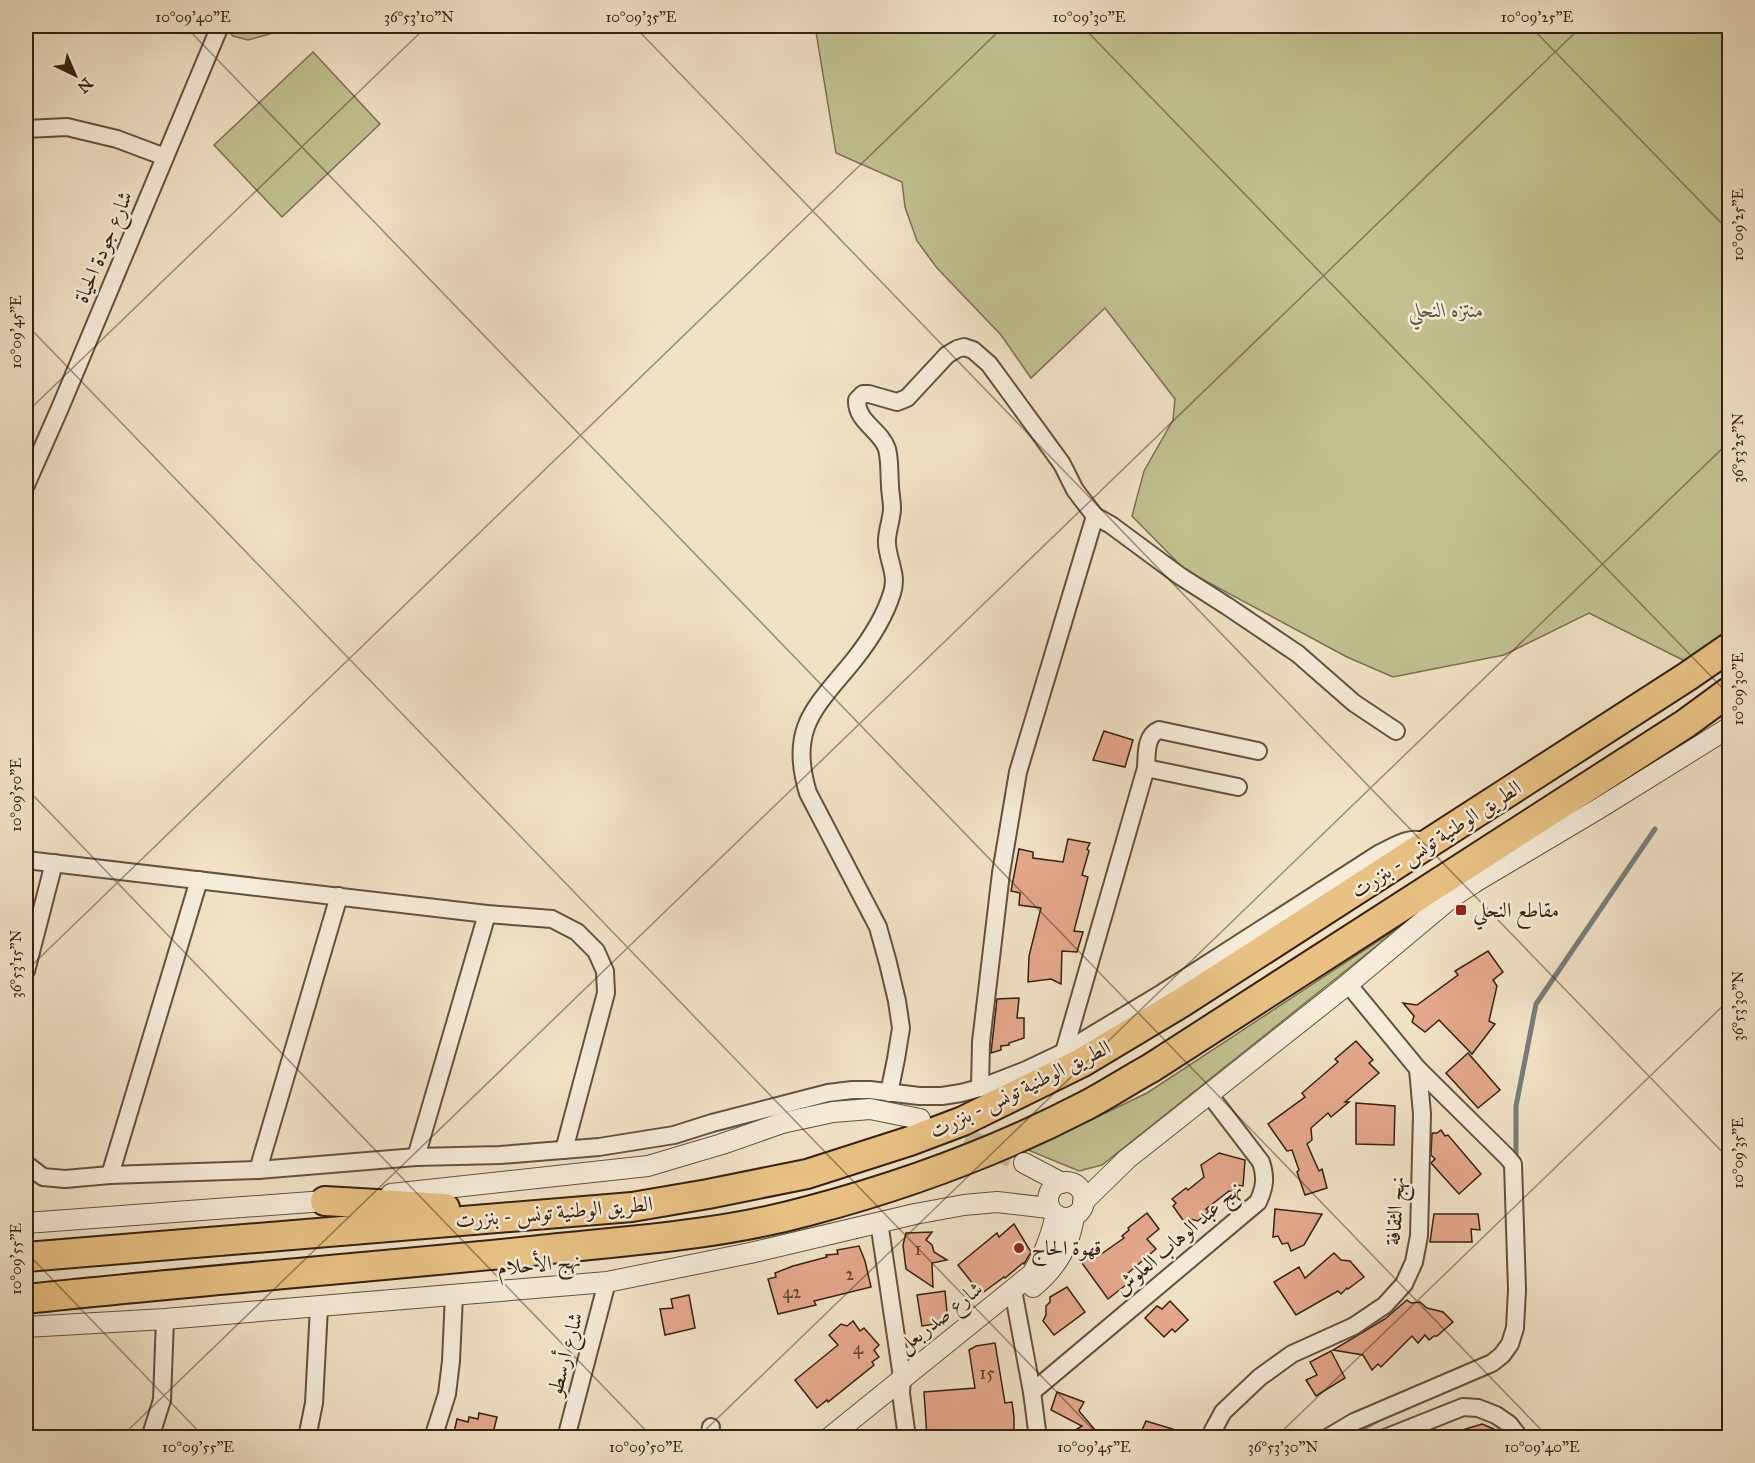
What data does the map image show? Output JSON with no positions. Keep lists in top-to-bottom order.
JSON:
{
  "streets": {
    "highway": ["الطريق الوطنية تونس - بنزرت"],
    "street": [
      "شارع جودة الحياة",
      "نهج الثقافة",
      "نهج عبد الوهاب العلوش",
      "نهج الأحلام",
      "شارع صدربعل",
      "شارع أرسطو"
    ]
  },
  "crossings": [
    ["نهج الأحلام", "شارع صدربعل"],
    ["نهج الأحلام", "شارع أرسطو"]
  ],
  "parks": ["منتزه النحلي"],
  "places": {
    "transit": ["مقاطع النحلي"],
    "other": ["قهوة الحاج"]
  },
  "house_numbers": [
    "1",
    "2",
    "42",
    "4",
    "15"
  ],
  "north": "bottom right",
  "coordinates": [
    "10°09'40\"E",
    "36°53'10\"N",
    "10°09'35\"E",
    "10°09'30\"E",
    "10°09'25\"E",
    "10°09'45\"E",
    "36°53'25\"N",
    "10°09'50\"E",
    "36°53'15\"N",
    "36°53'30\"N",
    "10°09'55\"E"
  ]
}
